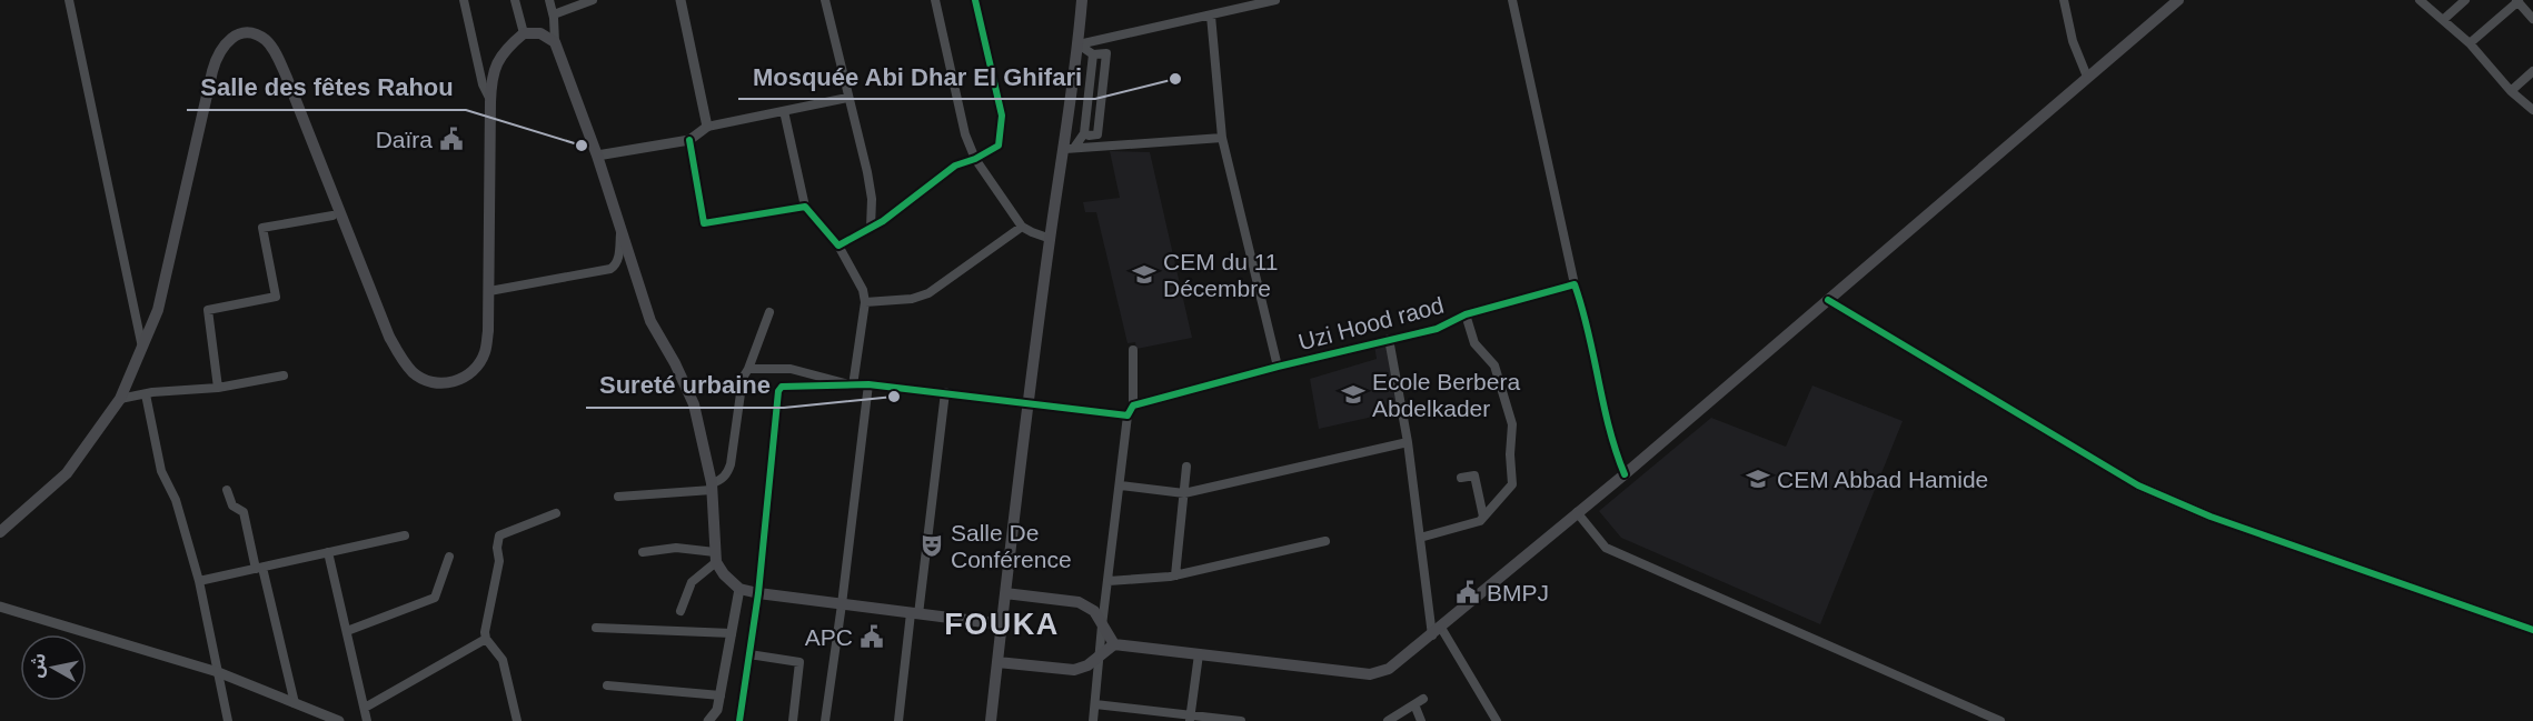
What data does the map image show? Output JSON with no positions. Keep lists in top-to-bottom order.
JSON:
{
  "streets": {
    "street": ["Uzi Hood raod"]
  },
  "districts": ["FOUKA"],
  "places": {
    "other": ["Mosquée Abi Dhar El Ghifari", "Salle des fêtes Rahou", "Sureté urbaine"],
    "public building": ["Daïra", "BMPJ", "APC"],
    "school or university": ["CEM du 11 Décembre", "Ecole Berbera Abdelkader", "CEM Abbad Hamide"],
    "theatre": ["Salle De Conférence"]
  },
  "north": "left"
}
